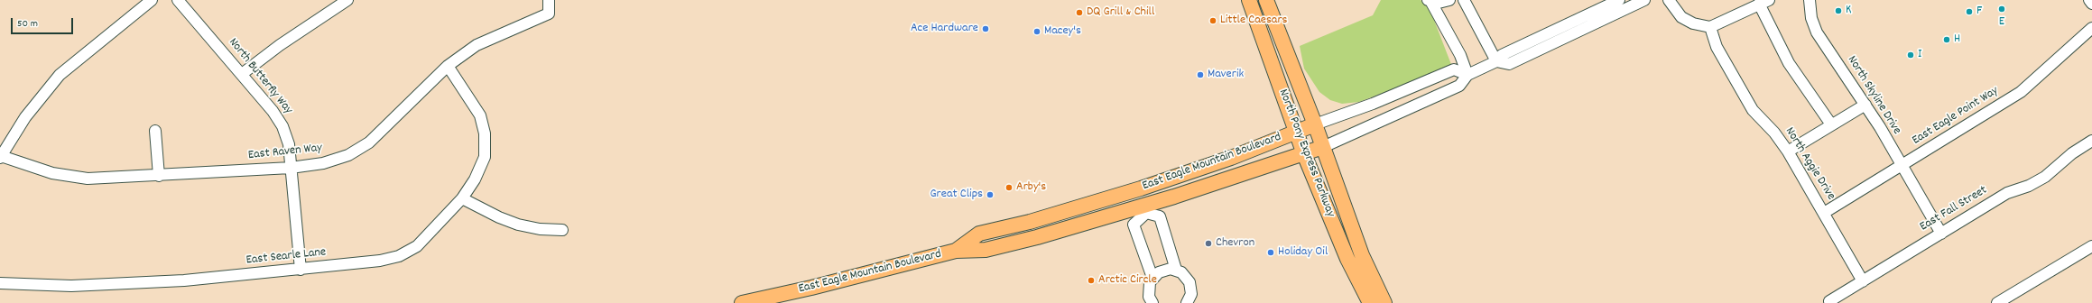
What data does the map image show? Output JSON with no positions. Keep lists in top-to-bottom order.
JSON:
{
  "streets": {
    "main road": ["North Pony Express Parkway", "East Eagle Mountain Boulevard"],
    "street": [
      "North Butterfly Way",
      "North Skyline Drive",
      "East Eagle Point Way",
      "East Raven Way",
      "North Aggie Drive",
      "East Fall Street",
      "East Searle Lane"
    ]
  },
  "crossings": [
    ["North Butterfly Way", "East Raven Way"],
    ["North Butterfly Way", "East Searle Lane"],
    ["North Skyline Drive", "East Eagle Point Way"],
    ["North Skyline Drive", "East Fall Street"],
    ["East Eagle Point Way", "North Aggie Drive"],
    ["East Raven Way", "East Searle Lane"],
    ["North Pony Express Parkway", "East Eagle Mountain Boulevard"],
    ["North Aggie Drive", "East Fall Street"]
  ],
  "places": [
    "E",
    "K",
    "F",
    "DQ Grill & Chill",
    "Little Caesars",
    "Ace Hardware",
    "Macey's",
    "H",
    "I",
    "Maverik",
    "Arby's",
    "Great Clips",
    "Chevron",
    "Holiday Oil",
    "Arctic Circle"
  ],
  "scale_bar": "50 m"
}
